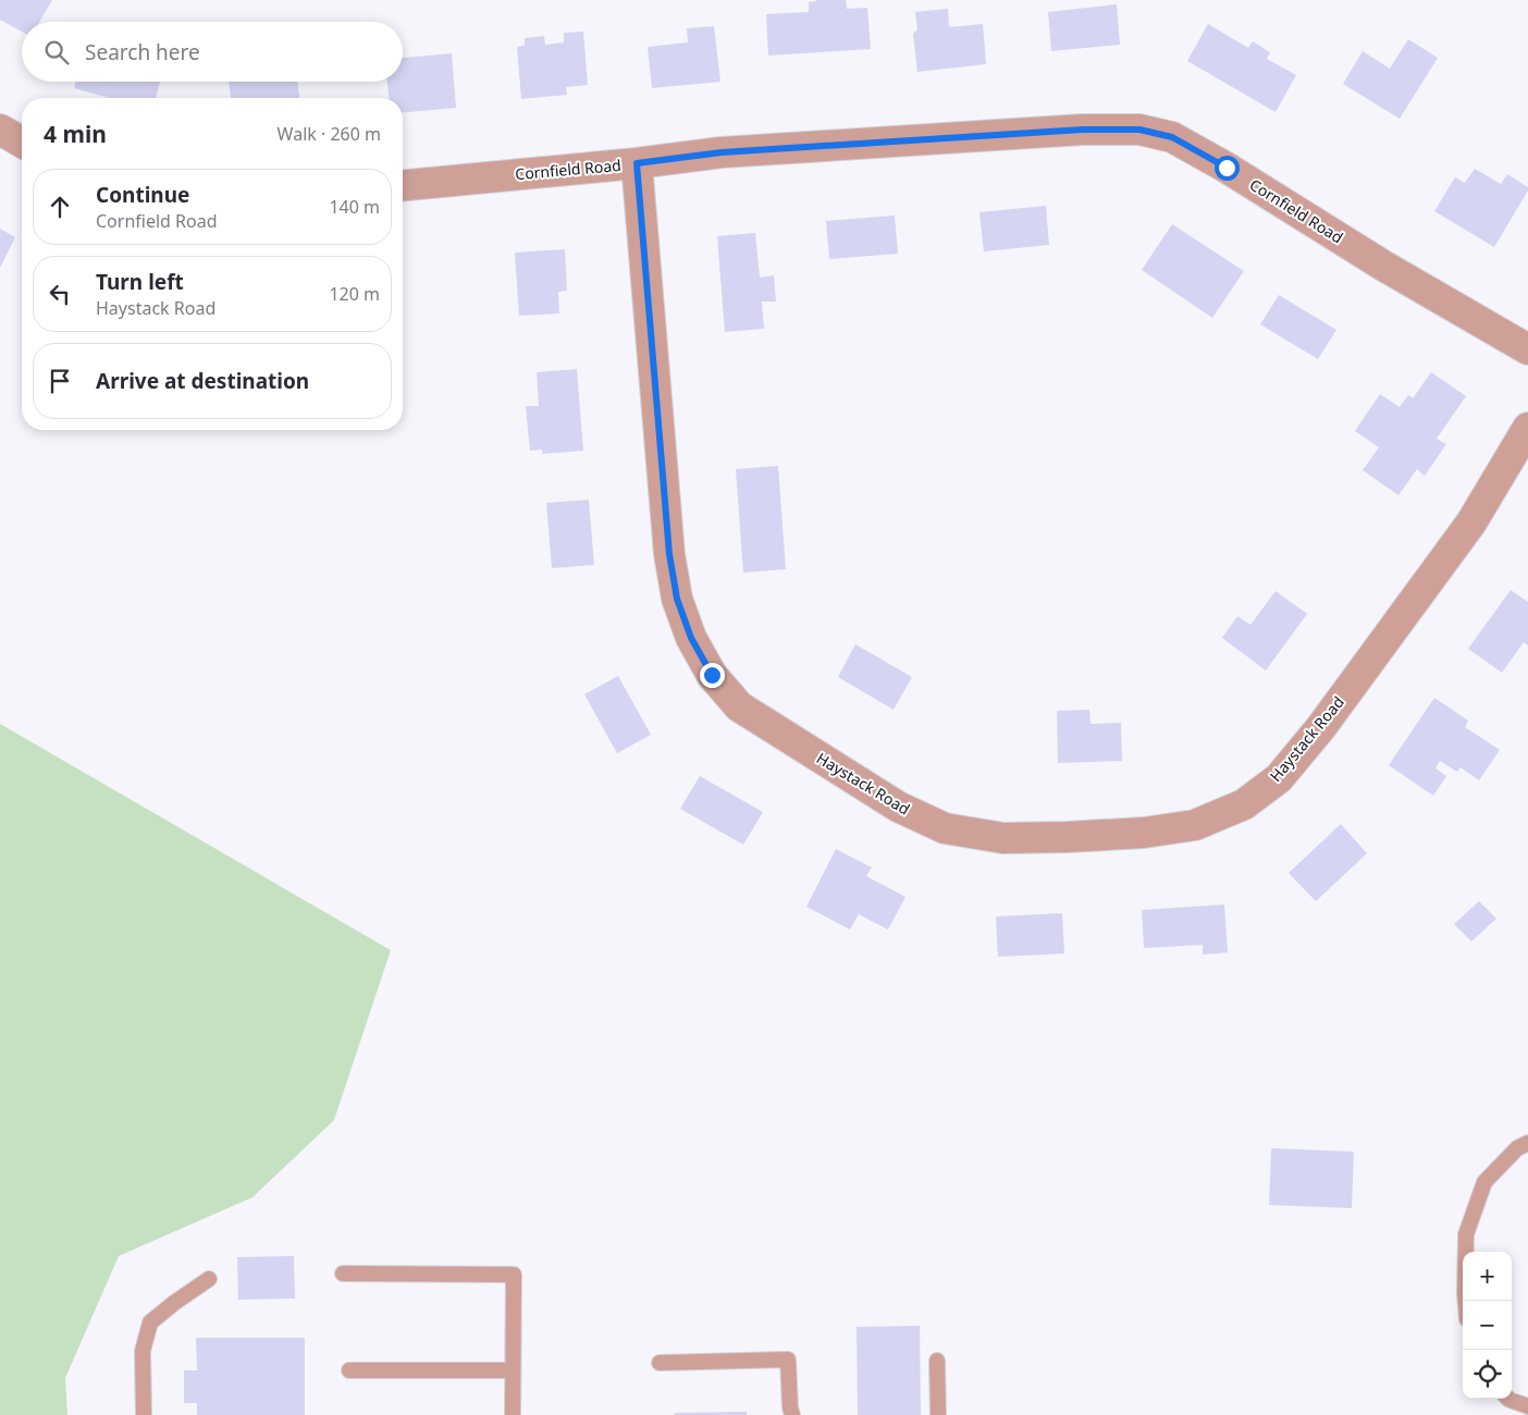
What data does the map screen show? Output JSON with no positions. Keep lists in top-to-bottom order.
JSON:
{
  "streets": {
    "street": ["Cornfield Road", "Haystack Road"]
  },
  "crossings": [
    ["Cornfield Road", "Haystack Road"]
  ],
  "page": {
    "search": "Search here",
    "heading": ["4 min", "Walk · 260 m"],
    "list": [
      ["Continue", "Cornfield Road", "140 m"],
      ["Turn left", "Haystack Road", "120 m"],
      "Arrive at destination"
    ],
    "map_buttons": ["+", "−"]
  }
}
